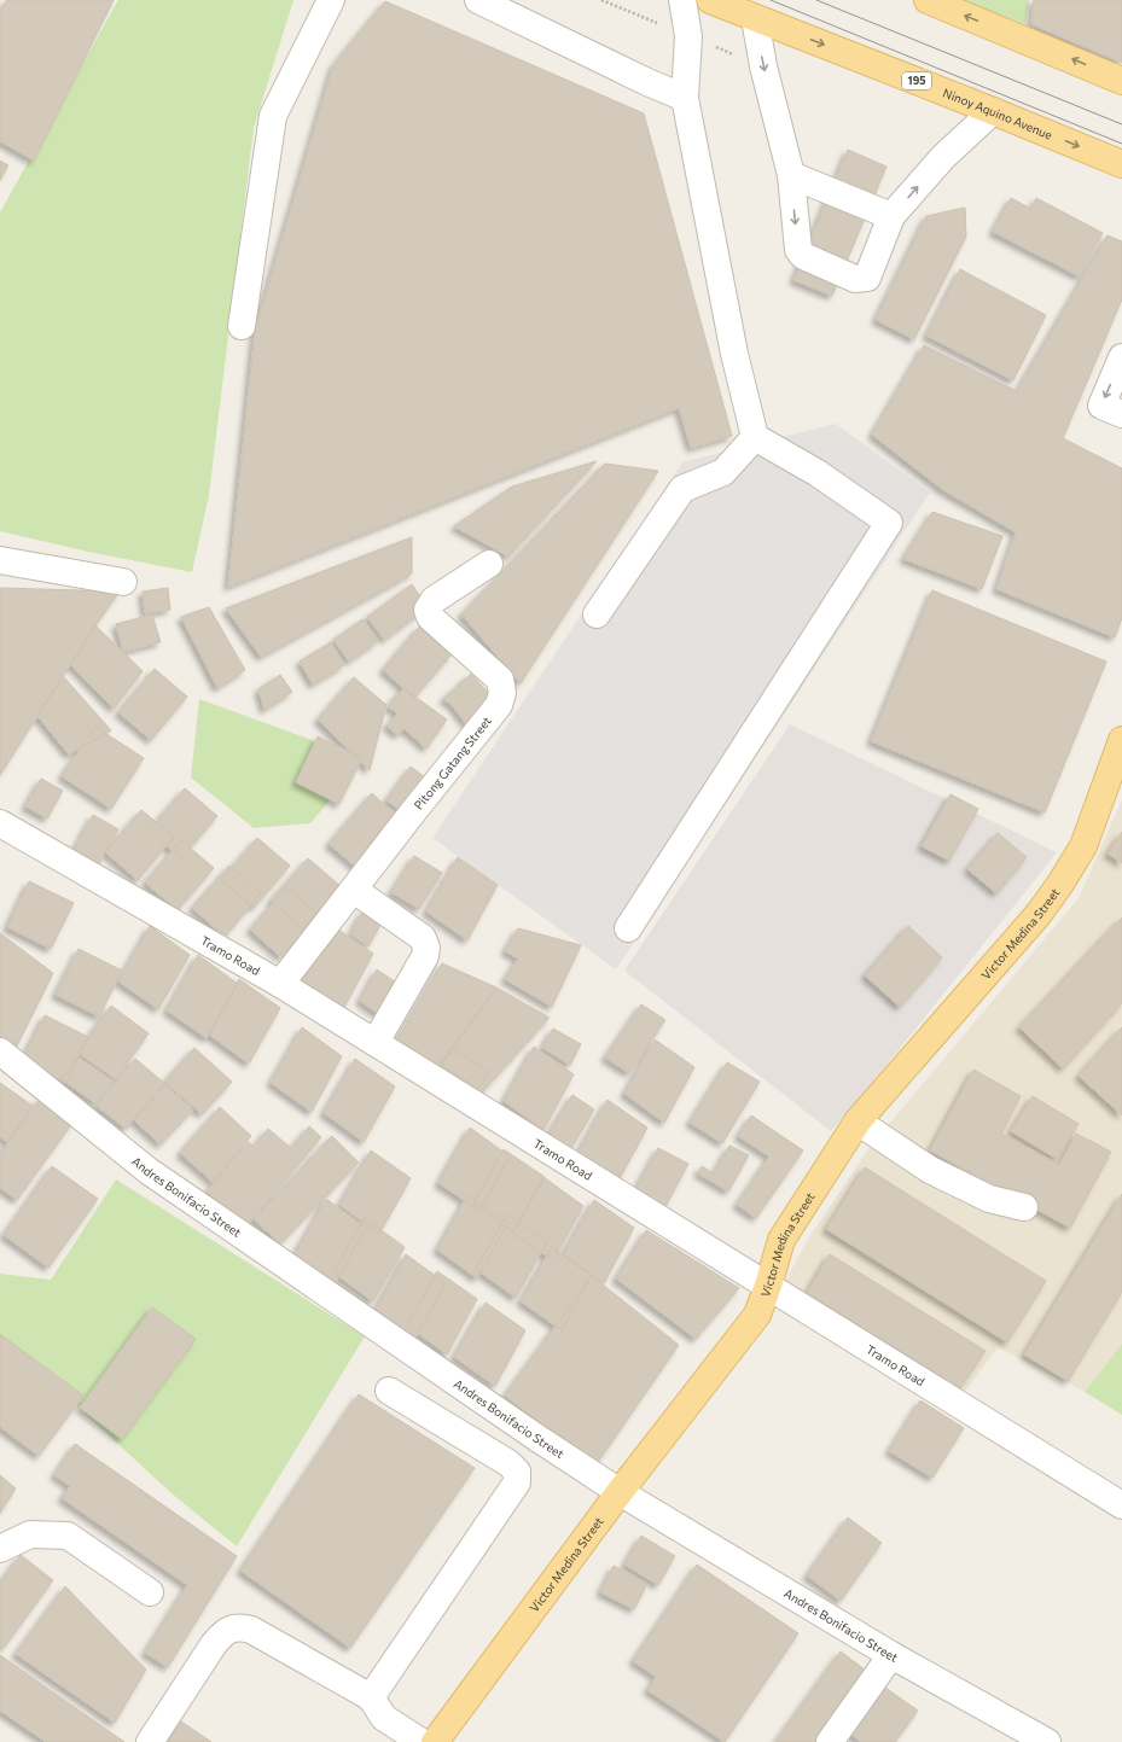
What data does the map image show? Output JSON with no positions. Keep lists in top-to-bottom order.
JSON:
{
  "streets": {
    "main road": ["195", "Ninoy Aquino Avenue", "Victor Medina Street"],
    "street": ["Pitong Gatang Street", "Tramo Road", "Andres Bonifacio Street"]
  },
  "crossings": [
    ["Pitong Gatang Street", "Tramo Road"],
    ["Victor Medina Street", "Tramo Road"],
    ["Victor Medina Street", "Andres Bonifacio Street"]
  ]
}
